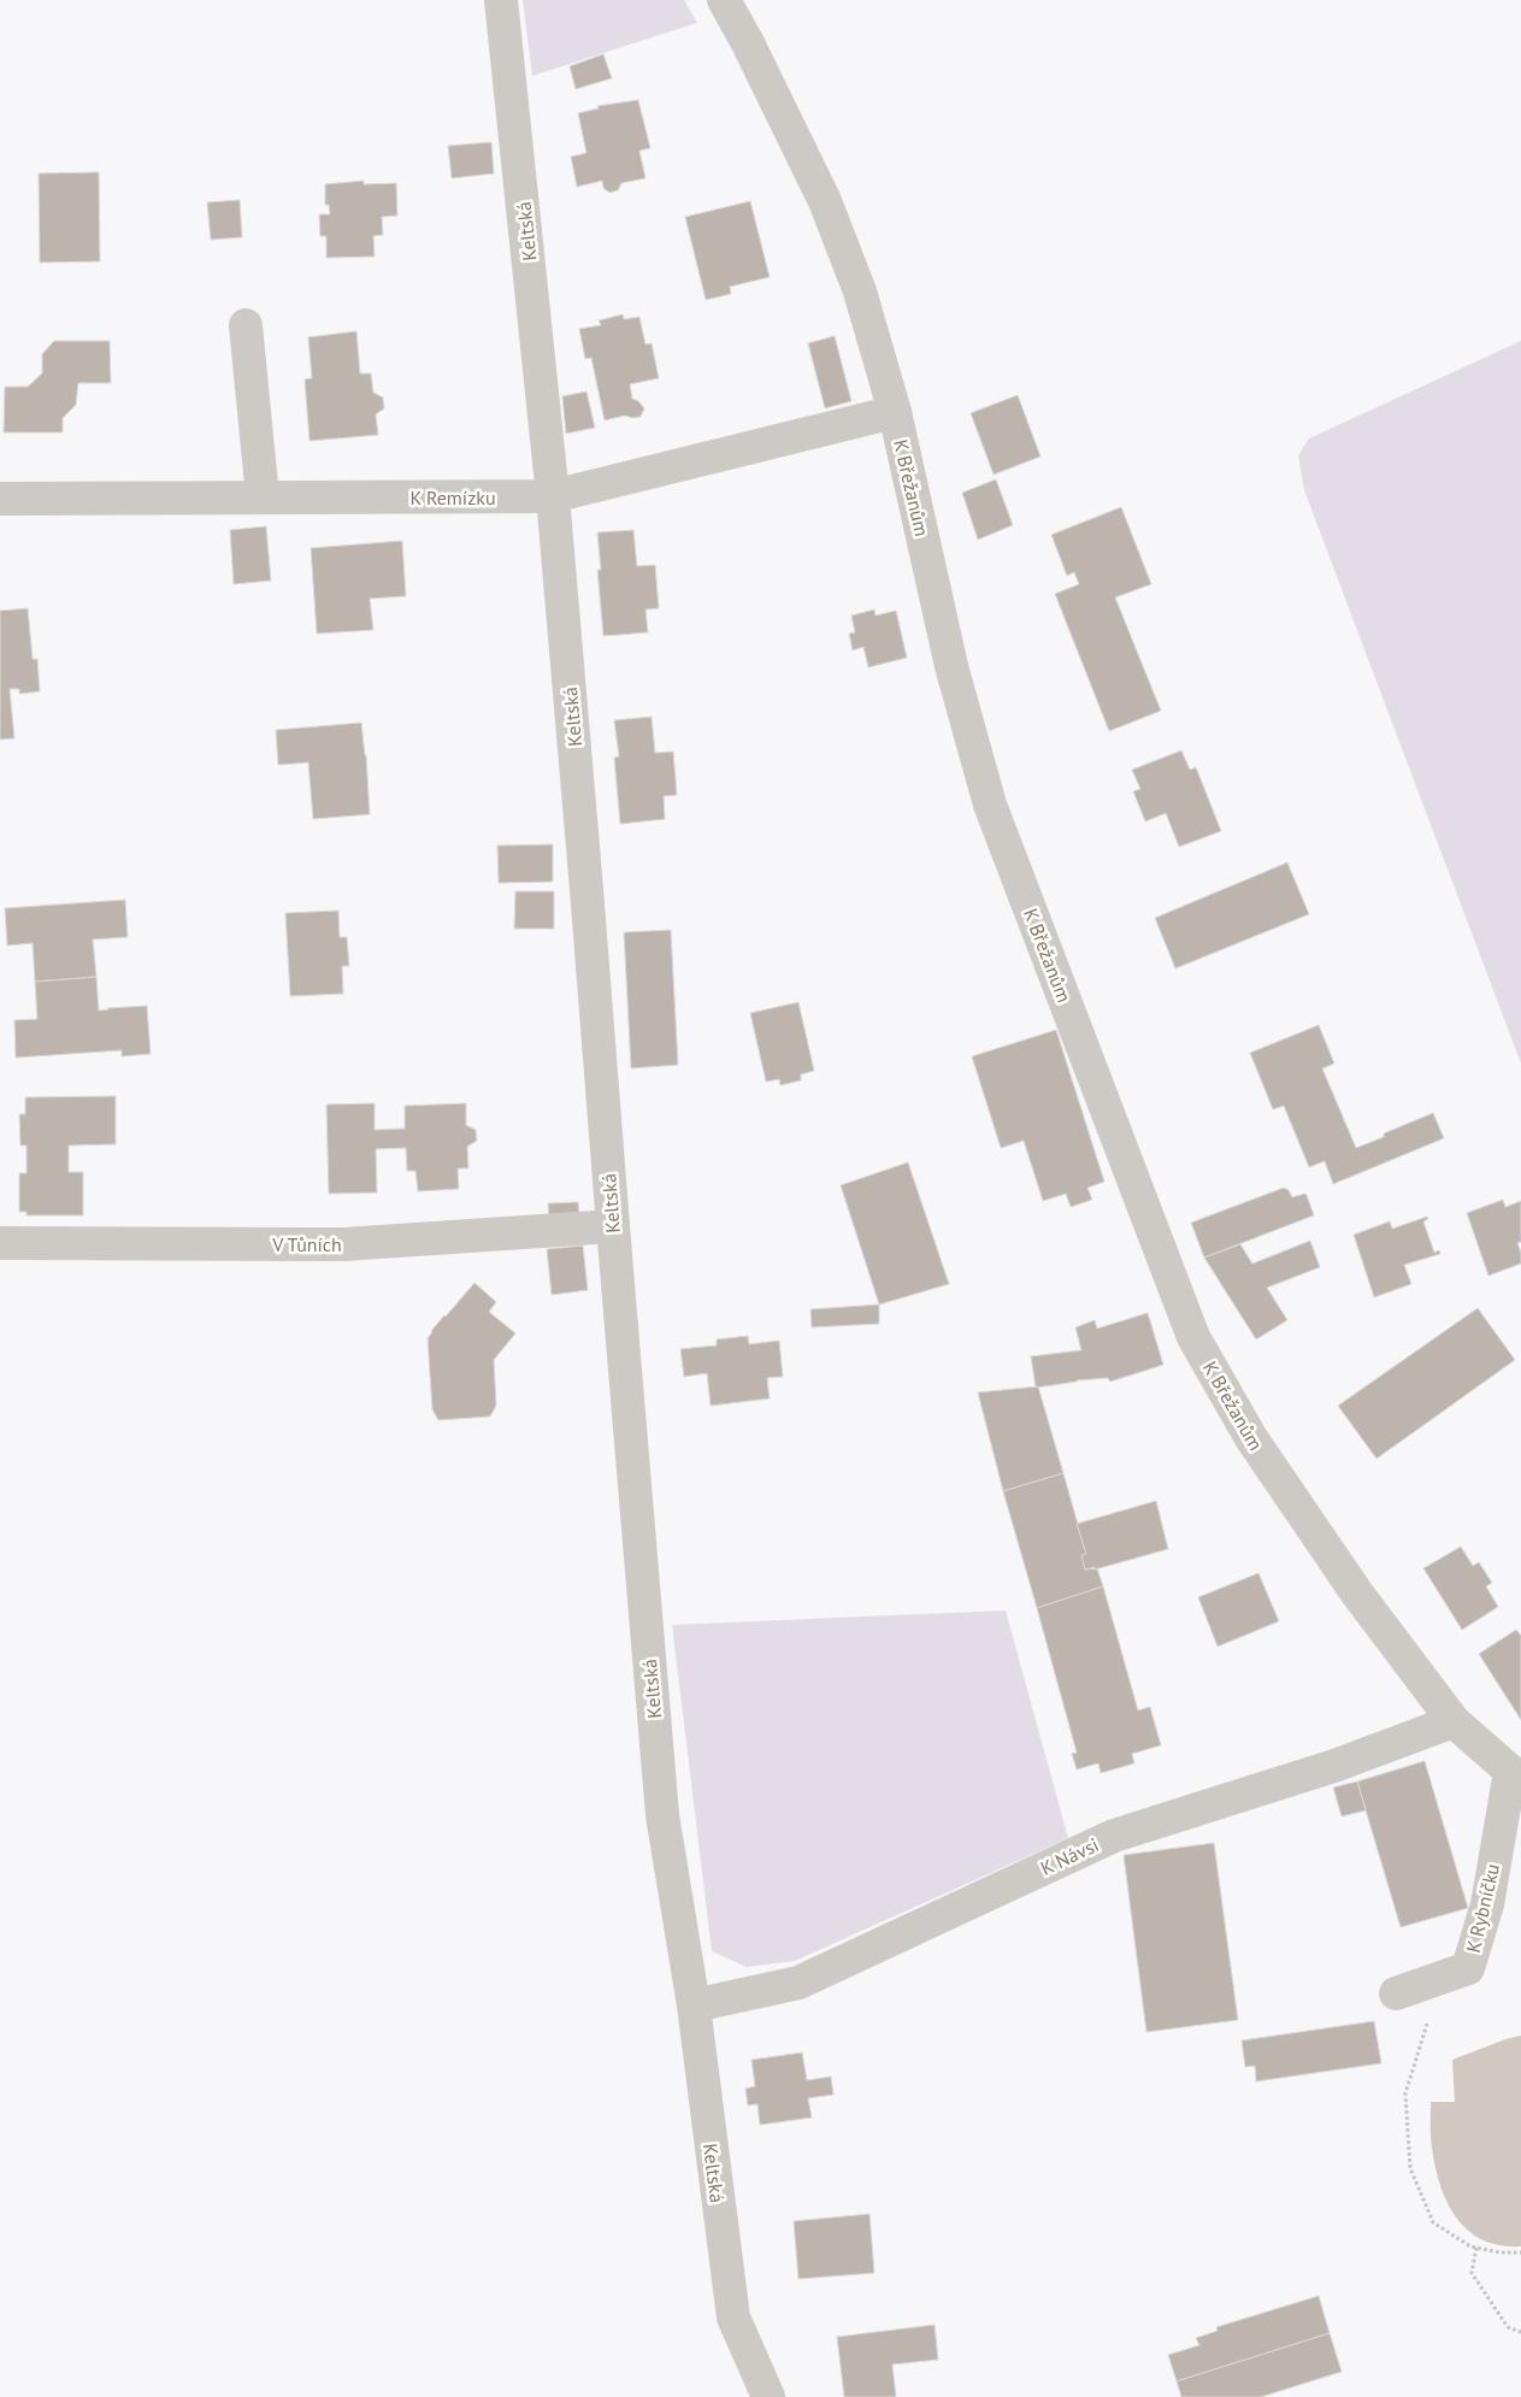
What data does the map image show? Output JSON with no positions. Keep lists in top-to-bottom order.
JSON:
{
  "streets": {
    "street": [
      "Keltská",
      "K Břežanům",
      "K Remízku",
      "V Tůních",
      "K Návsi",
      "K Rybníčku"
    ]
  },
  "crossings": [
    ["Keltská", "K Remízku"],
    ["Keltská", "V Tůních"],
    ["Keltská", "K Návsi"],
    ["K Břežanům", "K Remízku"],
    ["K Břežanům", "K Návsi"],
    ["K Břežanům", "K Rybníčku"]
  ]
}
